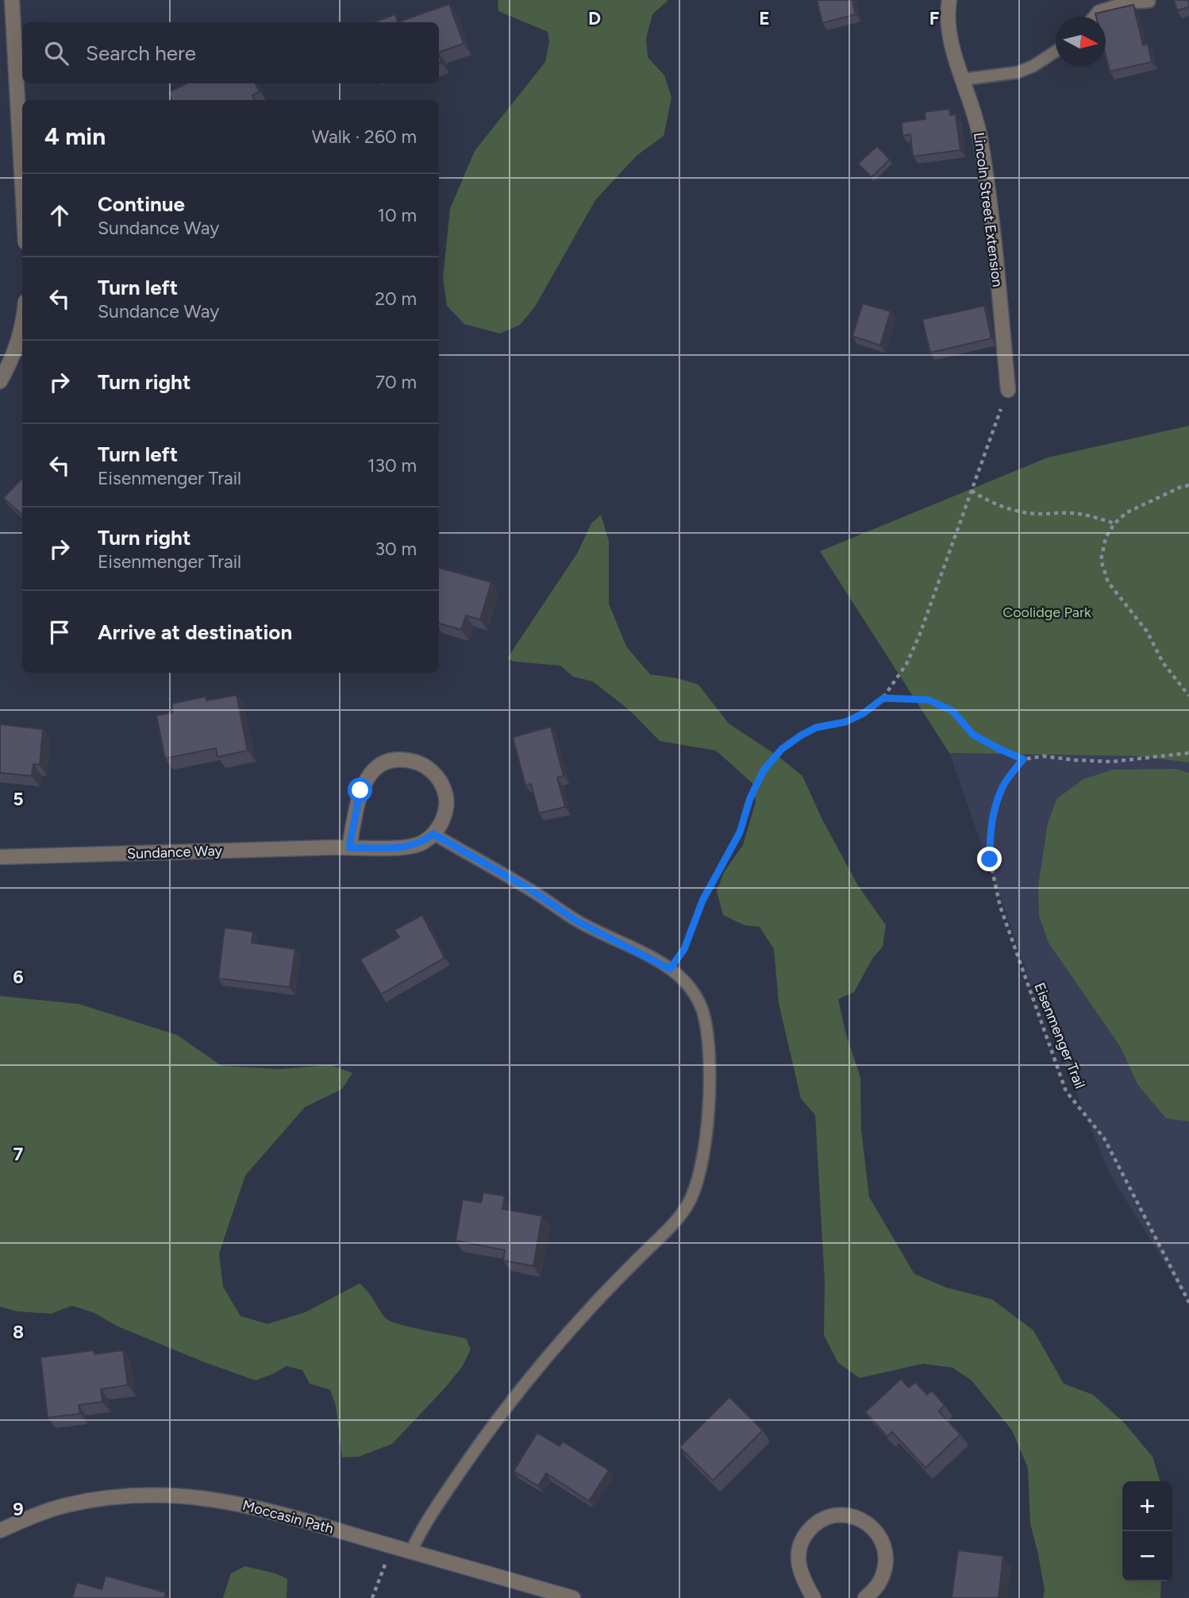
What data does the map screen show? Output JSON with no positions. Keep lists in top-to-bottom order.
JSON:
{
  "streets": {
    "street": ["Lincoln Street Extension", "Sundance Way", "Moccasin Path"],
    "path": ["Eisenmenger Trail"]
  },
  "parks": ["Coolidge Park"],
  "north": "right",
  "page": {
    "search": "Search here",
    "heading": ["4 min", "Walk · 260 m"],
    "list": [
      ["Continue", "Sundance Way", "10 m"],
      ["Turn left", "Sundance Way", "20 m"],
      ["Turn right", "70 m"],
      ["Turn left", "Eisenmenger Trail", "130 m"],
      ["Turn right", "Eisenmenger Trail", "30 m"],
      "Arrive at destination"
    ],
    "map_buttons": ["+", "−"]
  },
  "grid": {
    "columns": ["D", "E", "F"],
    "rows": [
      "5",
      "6",
      "7",
      "8",
      "9"
    ]
  }
}
